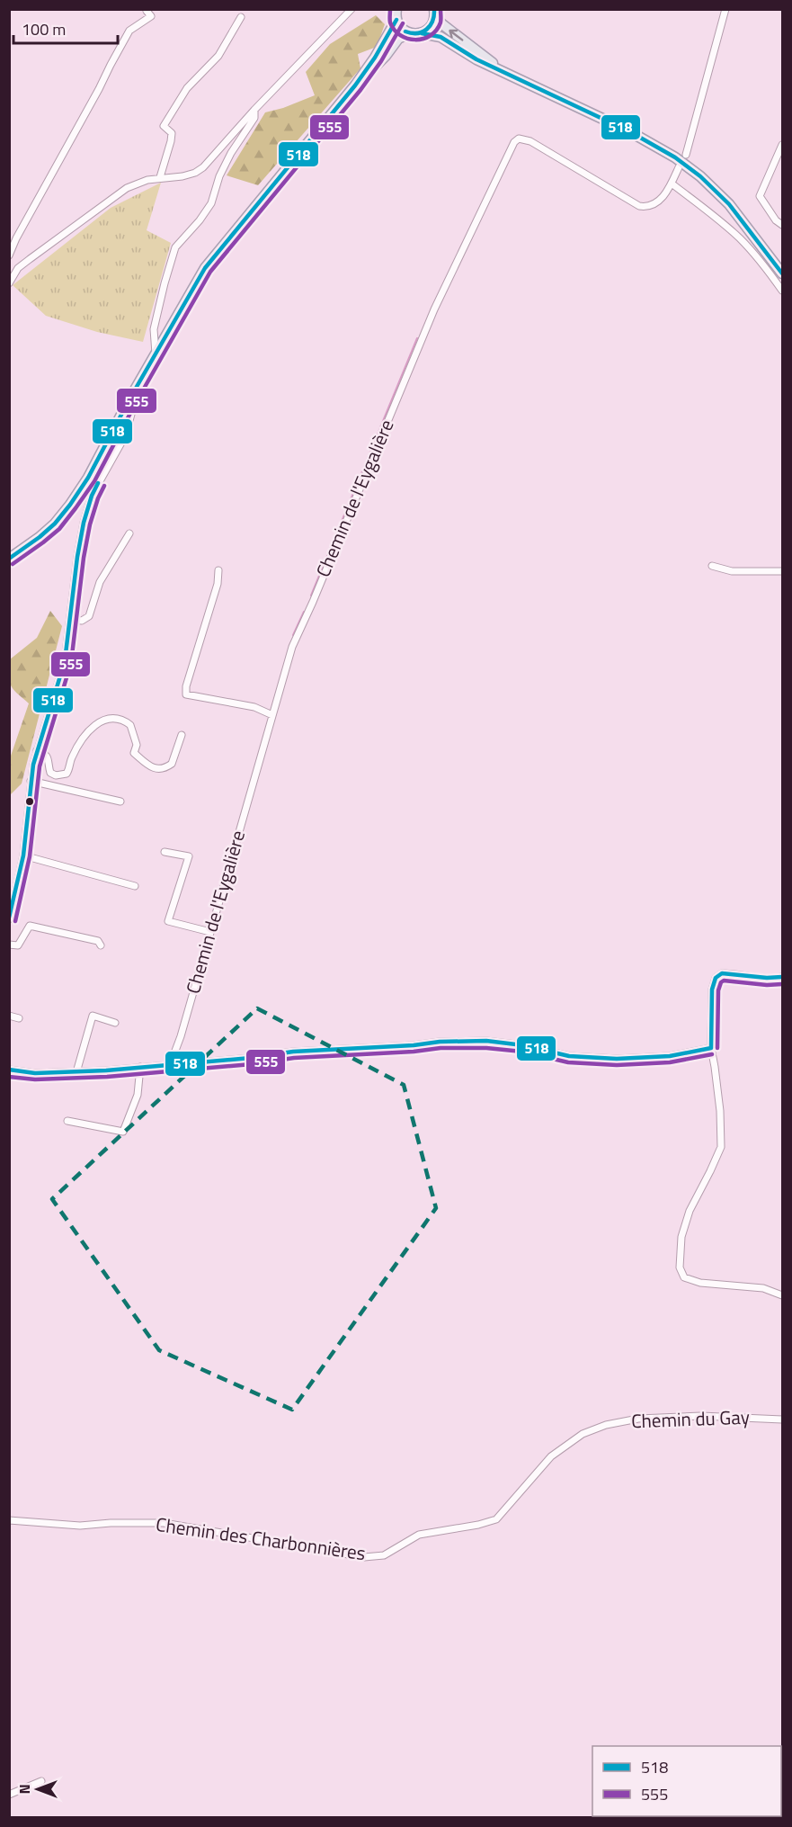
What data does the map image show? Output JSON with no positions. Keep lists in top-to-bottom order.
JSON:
{
  "streets": {
    "street": ["Chemin de l'Eygalière", "Chemin du Gay", "Chemin des Charbonnières"]
  },
  "crossings": [
    ["Chemin du Gay", "Chemin des Charbonnières"]
  ],
  "lines": ["transit line 518", "transit line 555"],
  "legend": ["518", "555"],
  "scale_bar": "100 m",
  "north": "left"
}
